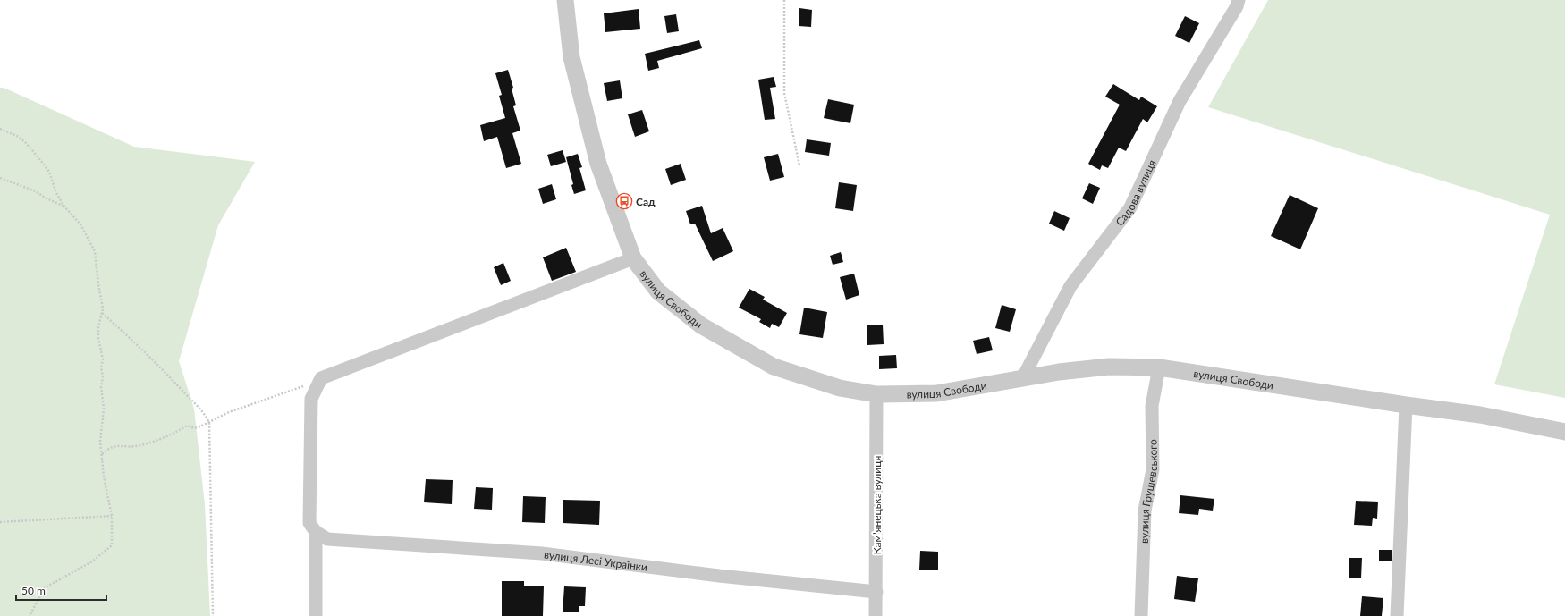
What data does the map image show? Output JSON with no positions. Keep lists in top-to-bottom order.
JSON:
{
  "streets": {
    "street": [
      "Садова вулиця",
      "вулиця Свободи",
      "вулиця Грушевського",
      "Камʼянецька вулиця",
      "вулиця Лесі Українки"
    ]
  },
  "crossings": [
    ["Садова вулиця", "вулиця Свободи"],
    ["вулиця Свободи", "вулиця Грушевського"],
    ["вулиця Свободи", "Камʼянецька вулиця"],
    ["Камʼянецька вулиця", "вулиця Лесі Українки"]
  ],
  "places": {
    "bus stop": ["Сад"]
  },
  "scale_bar": "50 m"
}
